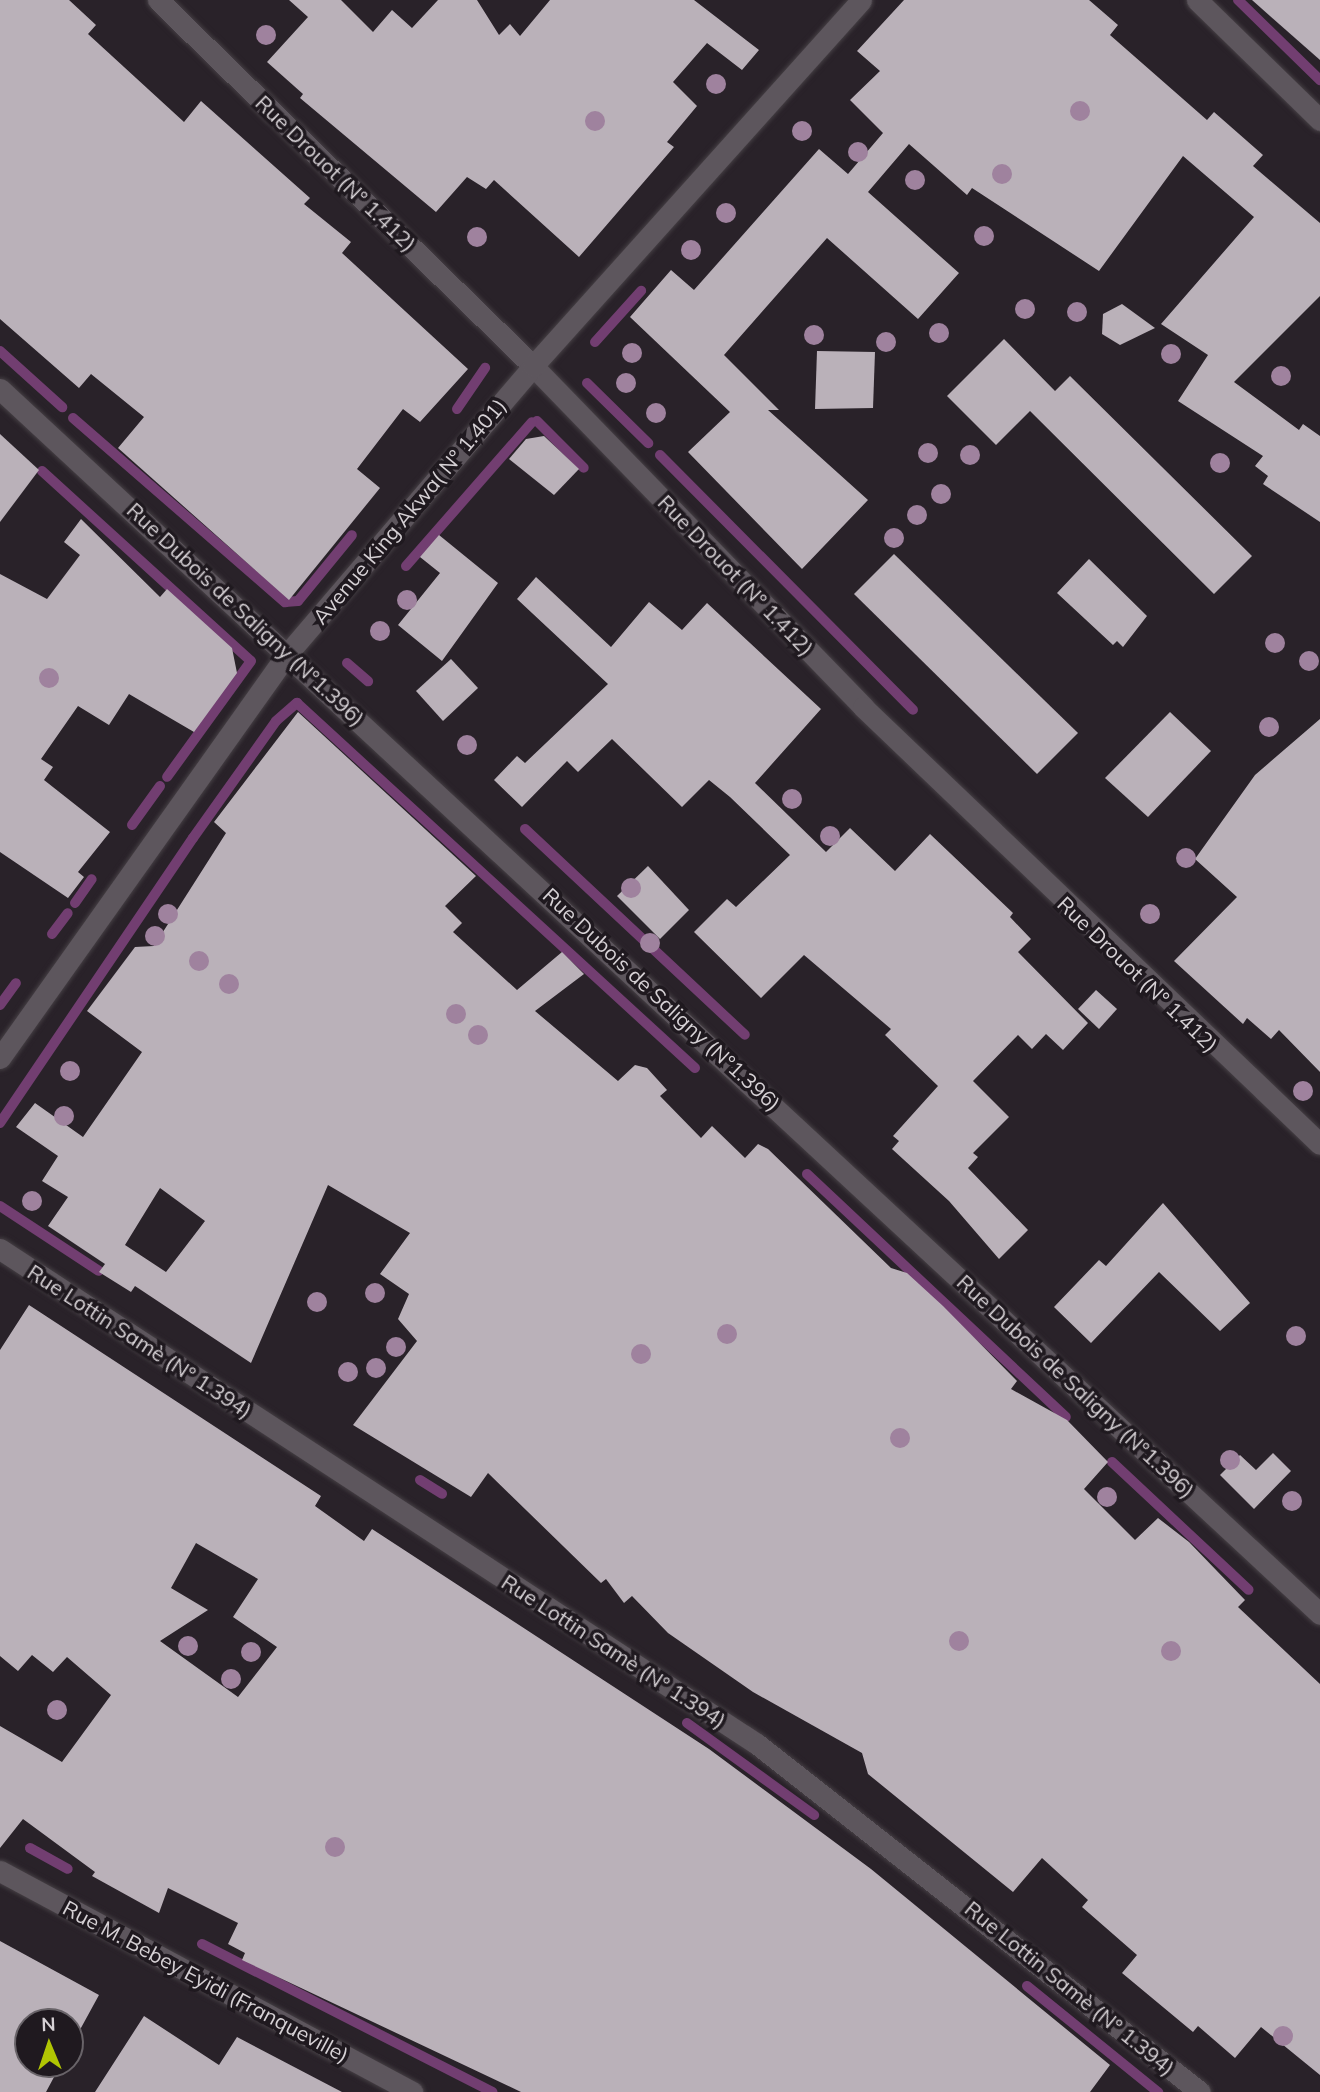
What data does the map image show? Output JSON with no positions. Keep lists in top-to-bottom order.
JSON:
{
  "streets": {
    "street": [
      "Rue Drouot (N° 1.412)",
      "Avenue King Akwa( N° 1.401)",
      "Rue Dubois de Saligny (N°1.396)",
      "Rue Lottin Samè (N° 1.394)",
      "Rue M. Bebey Eyidi (Franqueville)"
    ]
  },
  "crossings": [
    ["Rue Drouot (N° 1.412)", "Avenue King Akwa( N° 1.401)"],
    ["Avenue King Akwa( N° 1.401)", "Rue Dubois de Saligny (N°1.396)"]
  ],
  "north": "top"
}
